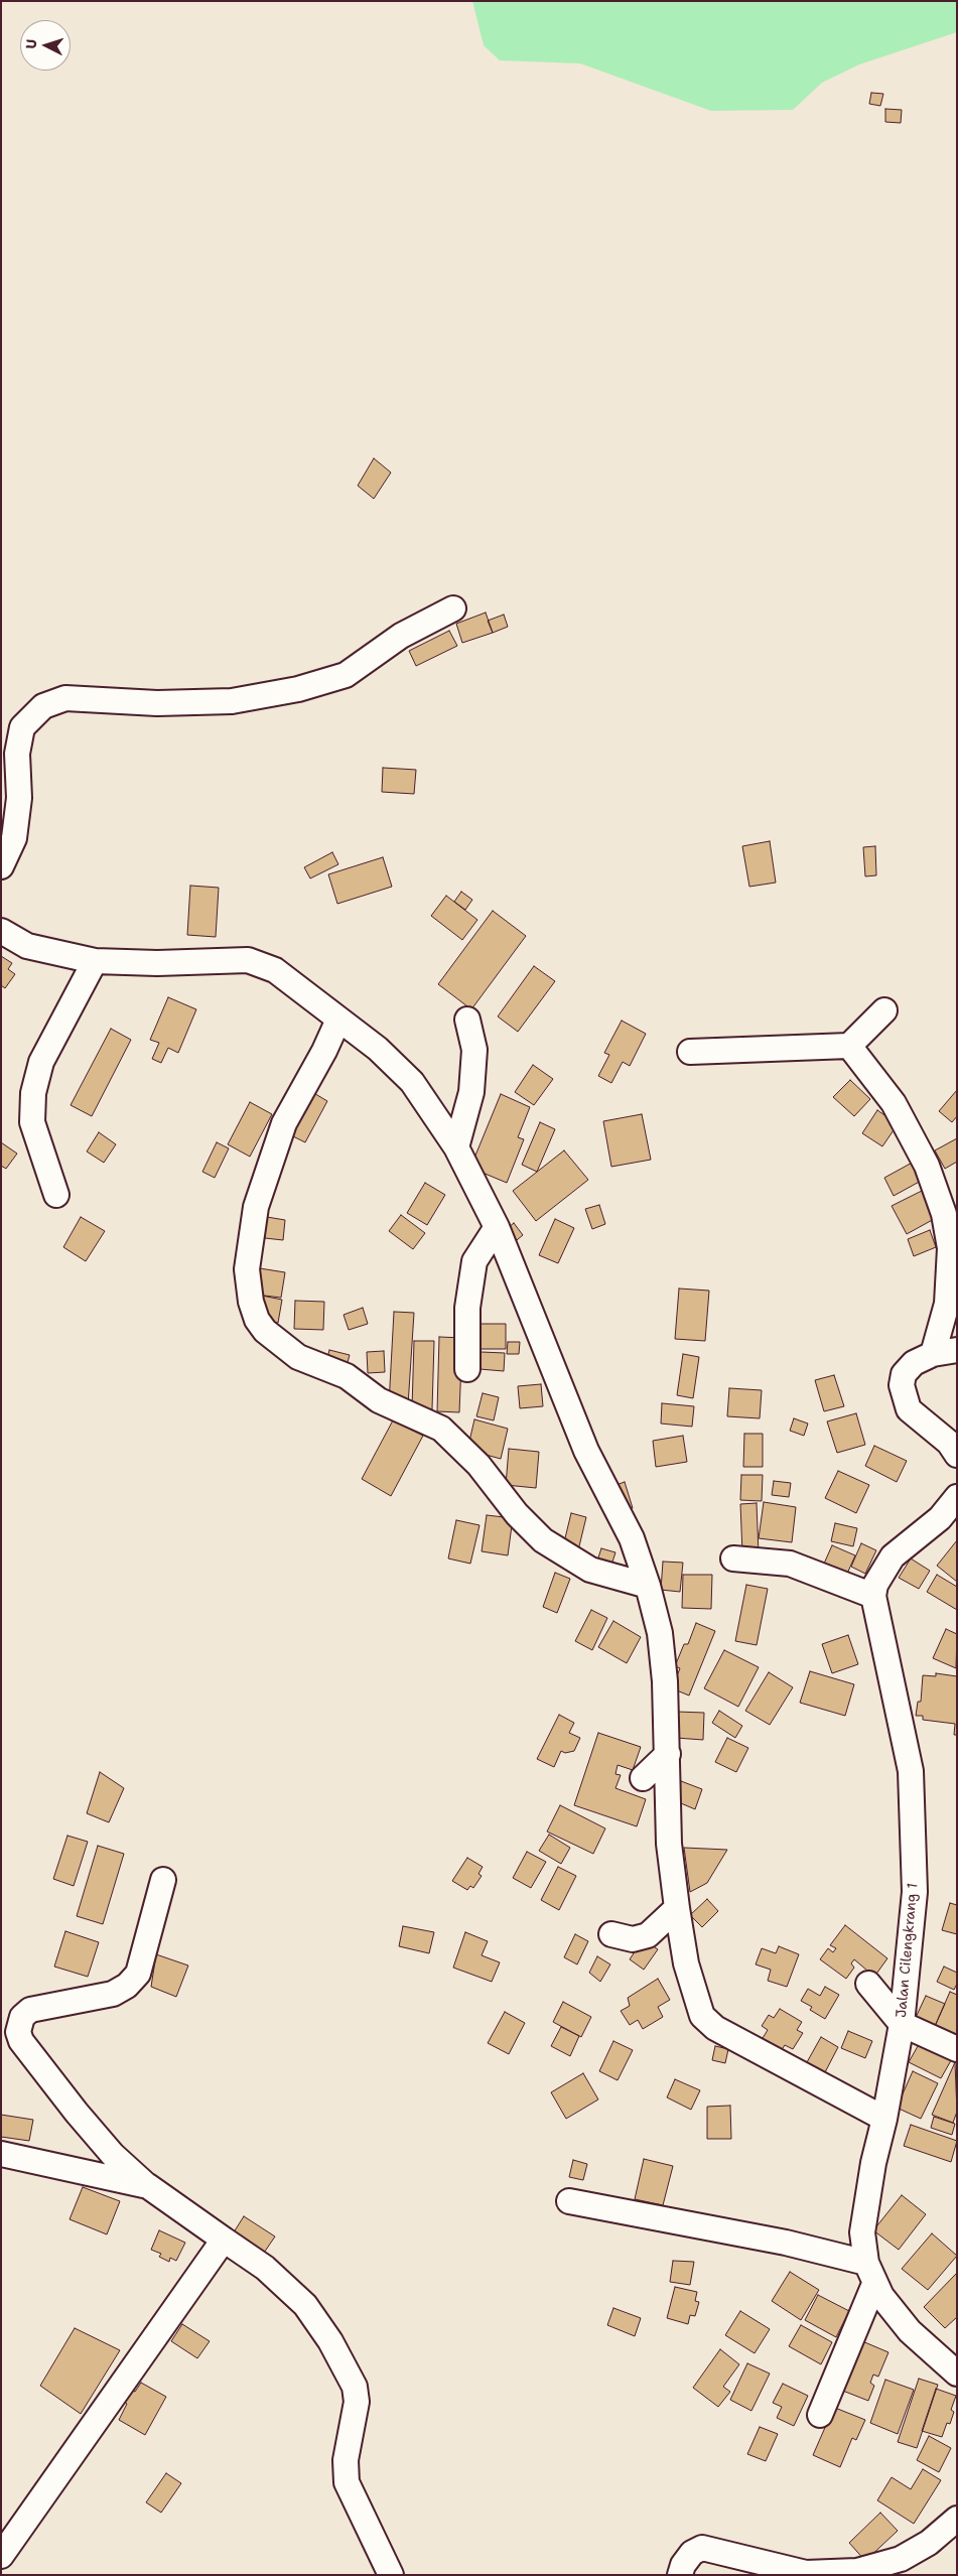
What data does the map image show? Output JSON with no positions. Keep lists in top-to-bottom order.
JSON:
{
  "streets": {
    "street": ["Jalan Cilengkrang 1"]
  },
  "north": "left"
}
